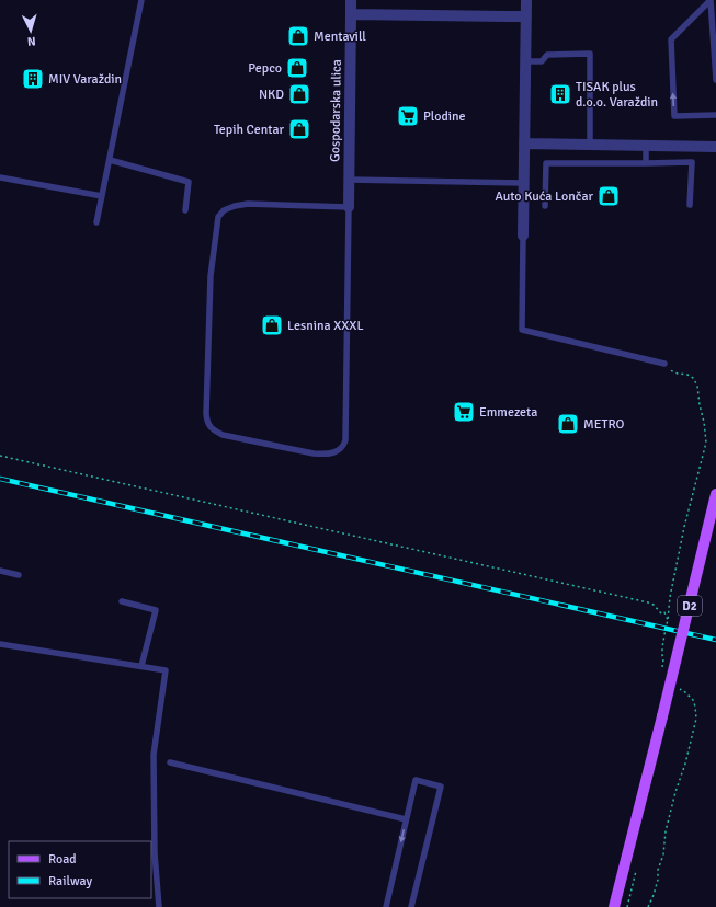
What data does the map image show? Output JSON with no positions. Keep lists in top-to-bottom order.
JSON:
{
  "streets": {
    "main road": ["D2"],
    "street": ["Gospodarska ulica"]
  },
  "places": {
    "shop": [
      "Mentavill",
      "Pepco",
      "NKD",
      "Tepih Centar",
      "Auto Kuća Lončar",
      "Lesnina XXXL",
      "METRO"
    ],
    "building": ["MIV Varaždin", "TISAK plus d.o.o. Varaždin"],
    "supermarket": ["Plodine", "Emmezeta"]
  },
  "legend": ["Road", "Railway"],
  "north": "bottom"
}
